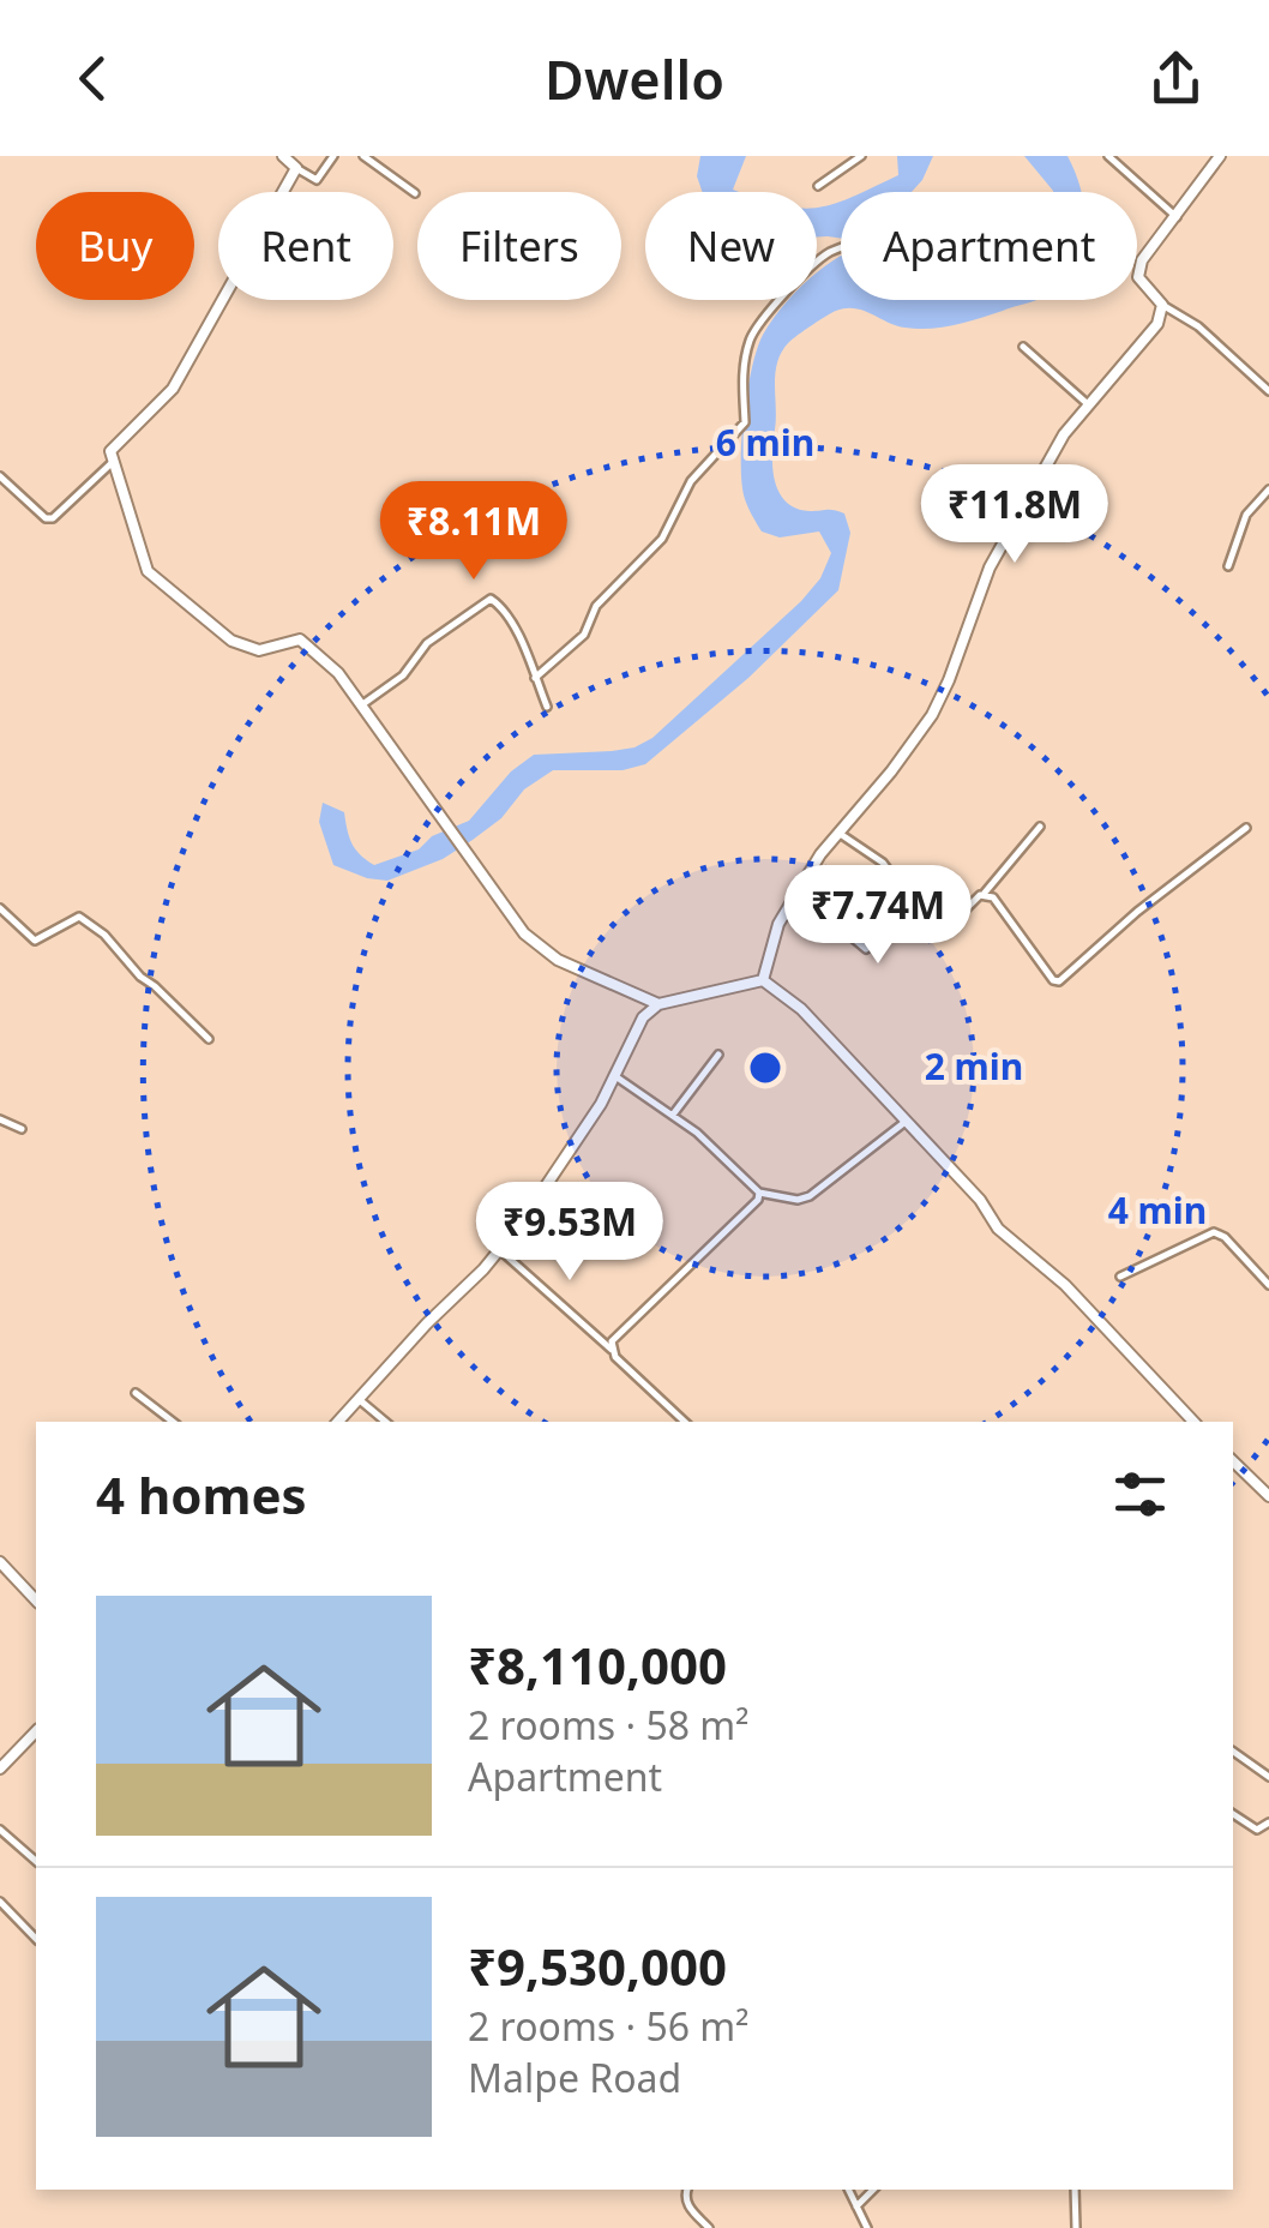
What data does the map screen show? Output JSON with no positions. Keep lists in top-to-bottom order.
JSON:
{
  "page": {
    "header": "Dwello",
    "chip": [
      "Buy",
      "Rent",
      "Filters",
      "New",
      "Apartment"
    ],
    "price": [
      "₹11.8M",
      "₹8.11M",
      "₹7.74M",
      "₹9.53M"
    ],
    "heading": "4 homes",
    "list": [
      {
        "name": "₹8,110,000",
        "note": "2 rooms · 58 m² · Apartment"
      },
      {
        "name": "₹9,530,000",
        "note": "2 rooms · 56 m² · Malpe Road"
      }
    ]
  },
  "rings": ["6 min", "2 min", "4 min"]
}
